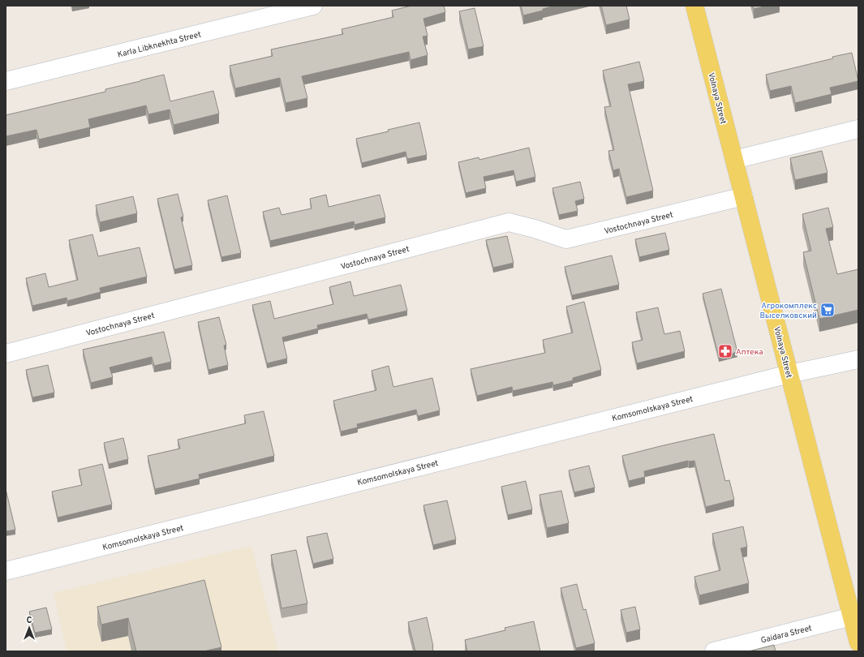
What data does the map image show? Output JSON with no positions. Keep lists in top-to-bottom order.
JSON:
{
  "streets": {
    "main road": ["Volnaya Street"],
    "street": [
      "Karla Libknekhta Street",
      "Vostochnaya Street",
      "Komsomolskaya Street",
      "Gaidara Street"
    ]
  },
  "crossings": [
    ["Volnaya Street", "Vostochnaya Street"],
    ["Volnaya Street", "Komsomolskaya Street"],
    ["Volnaya Street", "Gaidara Street"]
  ],
  "places": {
    "supermarket": ["Агрокомплекс Выселковский"],
    "pharmacy": ["Аптека"]
  },
  "north": "top"
}
